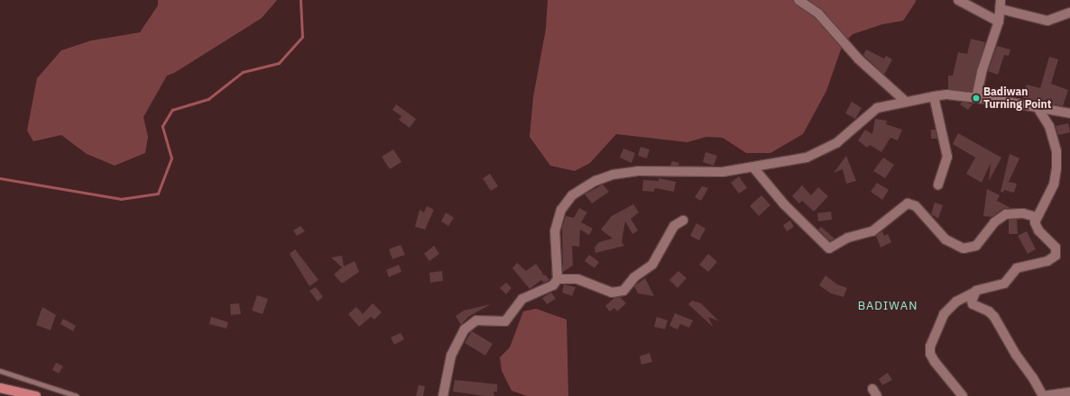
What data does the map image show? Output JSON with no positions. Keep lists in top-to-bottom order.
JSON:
{
  "districts": ["BADIWAN"],
  "places": ["Badiwan Turning Point"]
}
